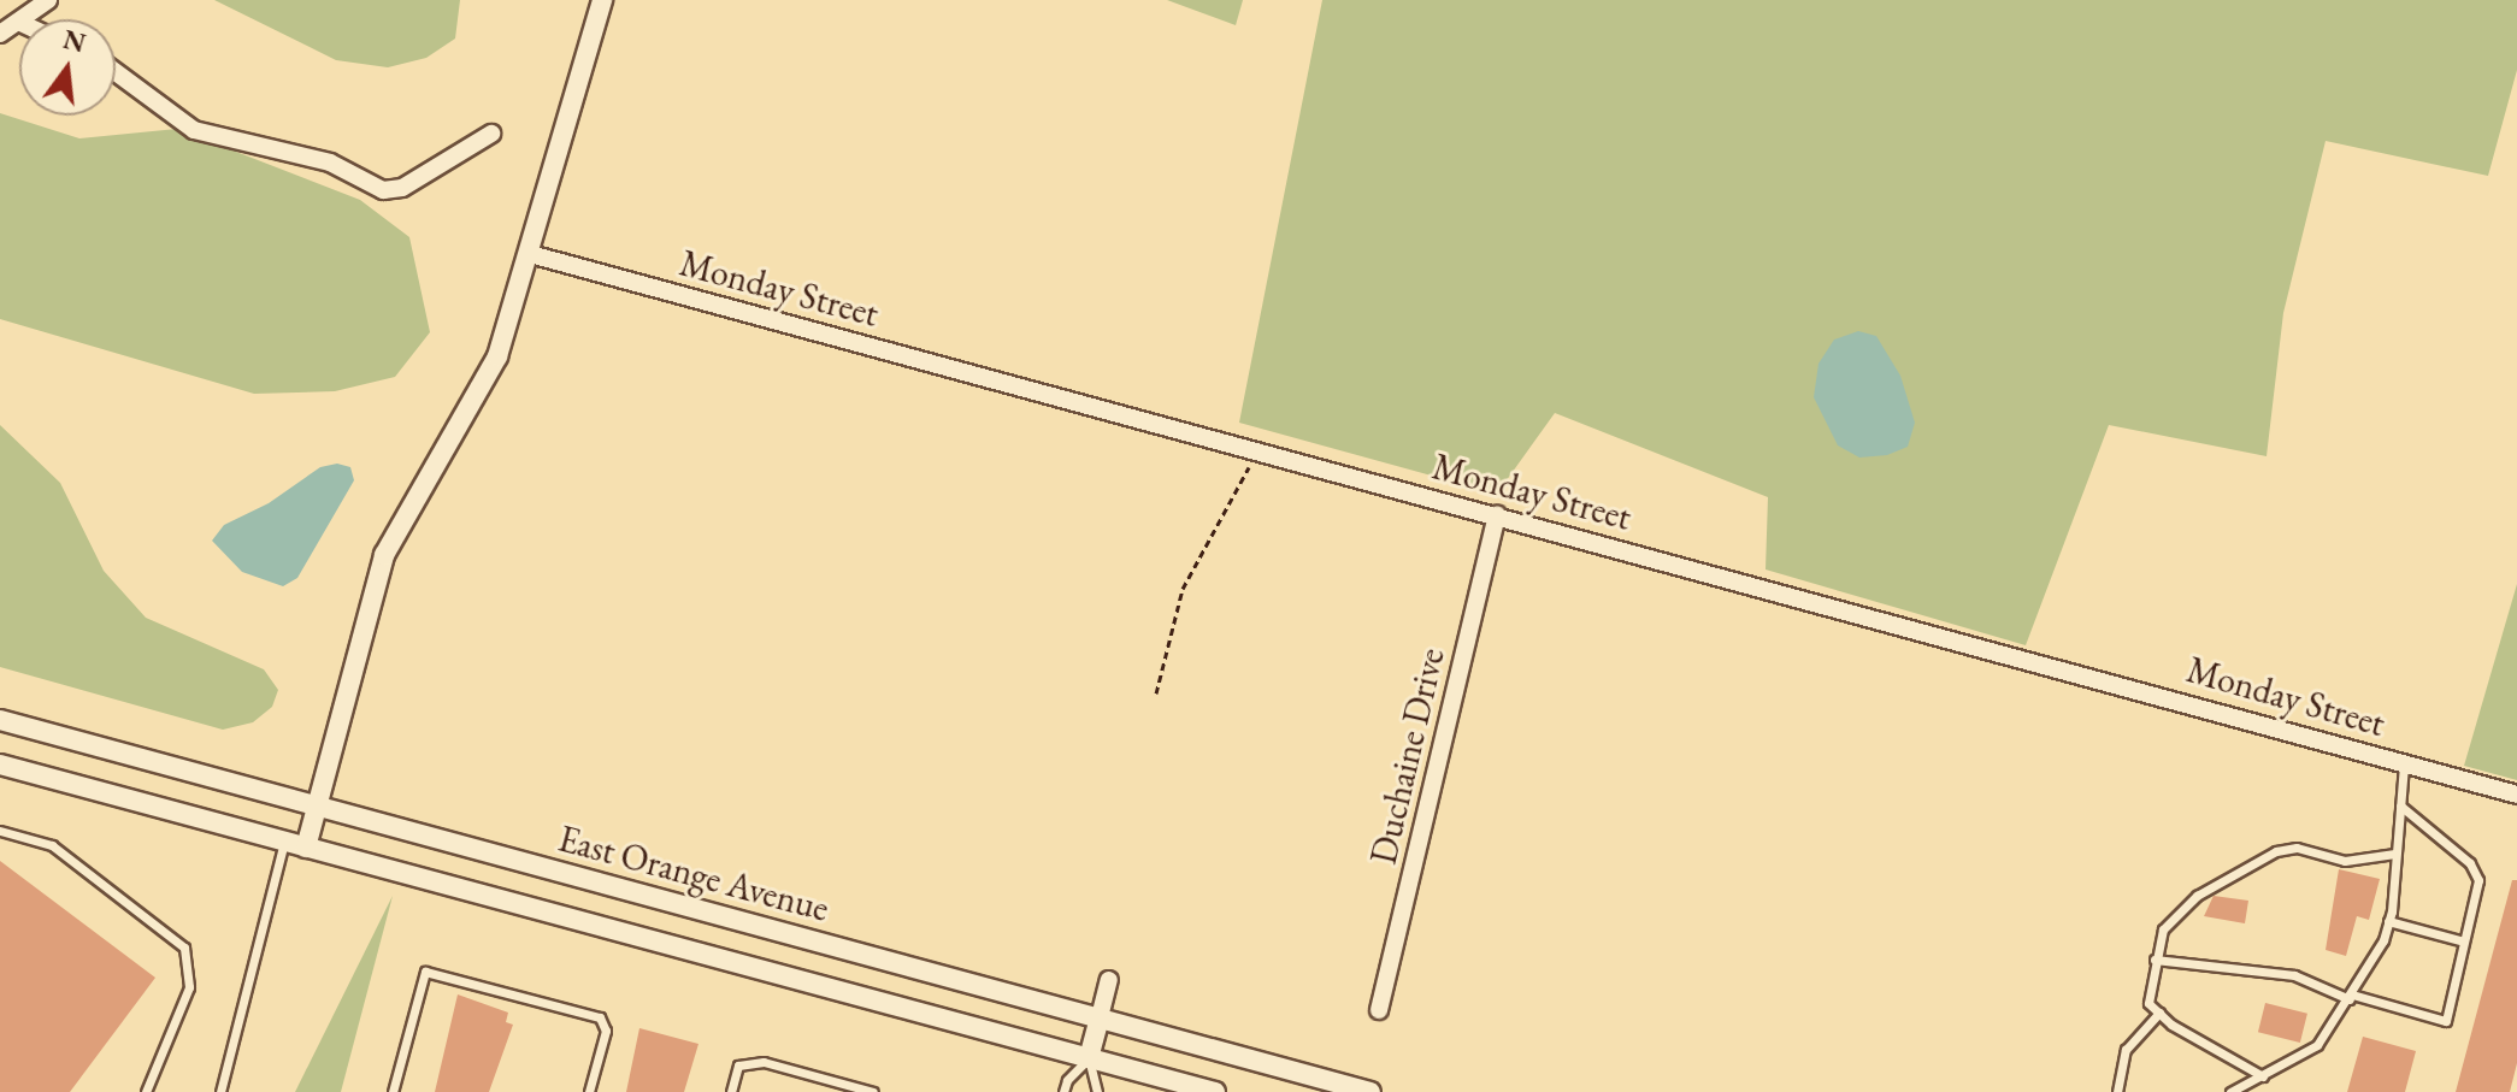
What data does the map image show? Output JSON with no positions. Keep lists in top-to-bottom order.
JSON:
{
  "streets": {
    "street": ["Monday Street", "Duchaine Drive", "East Orange Avenue"]
  },
  "crossings": [
    ["Monday Street", "Duchaine Drive"]
  ],
  "north": "top"
}
